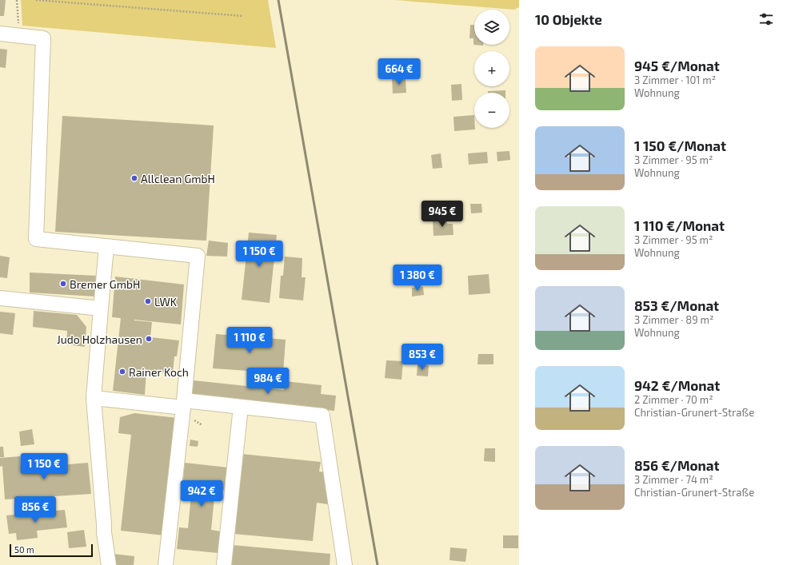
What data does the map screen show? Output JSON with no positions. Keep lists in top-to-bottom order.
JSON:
{
  "places": [
    "Allclean GmbH",
    "Bremer GmbH",
    "LWK",
    "Judo Holzhausen",
    "Rainer Koch"
  ],
  "scale_bar": "50 m",
  "page": {
    "heading": "10 Objekte",
    "map_buttons": ["+", "−"],
    "list": [
      {
        "name": "945 €/Monat",
        "note": "3 Zimmer · 101 m² · Wohnung"
      },
      {
        "name": "1 150 €/Monat",
        "note": "3 Zimmer · 95 m² · Wohnung"
      },
      {
        "name": "1 110 €/Monat",
        "note": "3 Zimmer · 95 m² · Wohnung"
      },
      {
        "name": "853 €/Monat",
        "note": "3 Zimmer · 89 m² · Wohnung"
      },
      {
        "name": "942 €/Monat",
        "note": "2 Zimmer · 70 m² · Christian-Grunert-Straße"
      },
      {
        "name": "856 €/Monat",
        "note": "3 Zimmer · 74 m² · Christian-Grunert-Straße"
      }
    ],
    "price": [
      "664 €",
      "945 €",
      "1 150 €",
      "1 380 €",
      "1 110 €",
      "853 €",
      "984 €",
      "1 150 €",
      "942 €",
      "856 €"
    ],
    "scale": "50 m"
  }
}
